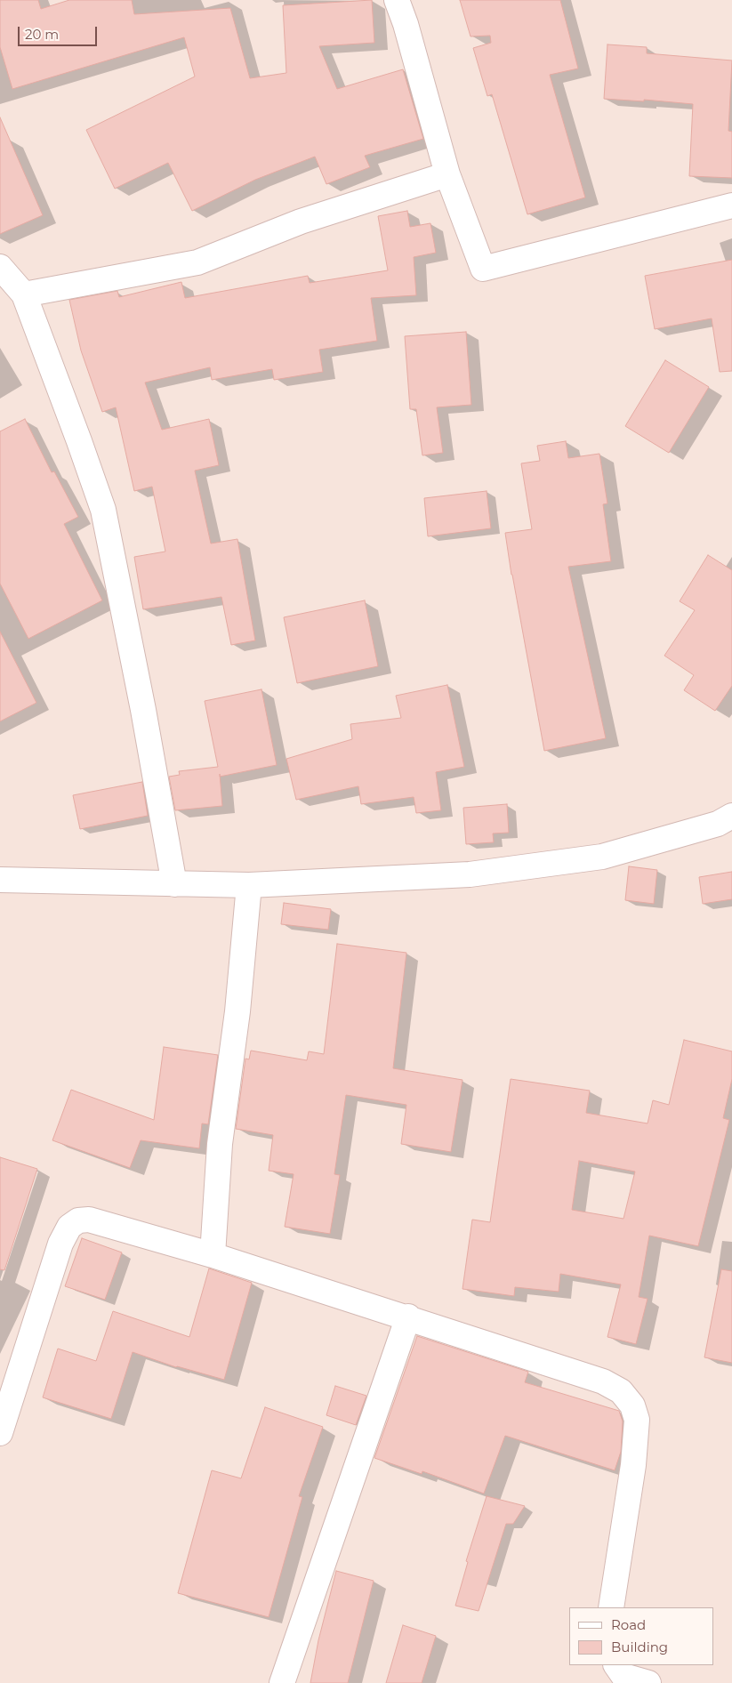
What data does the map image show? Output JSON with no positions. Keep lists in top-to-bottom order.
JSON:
{
  "legend": ["Road", "Building"],
  "scale_bar": "20 m"
}
